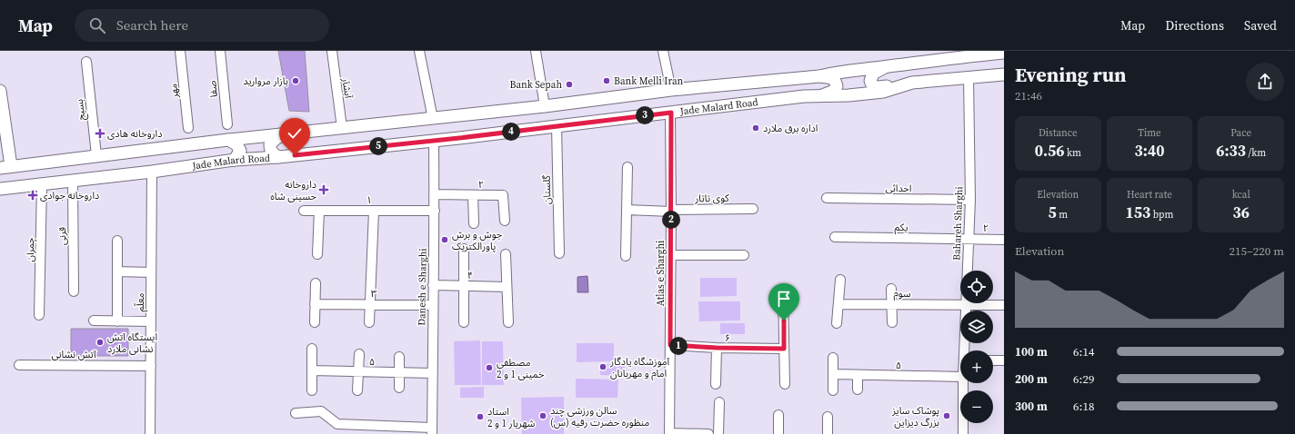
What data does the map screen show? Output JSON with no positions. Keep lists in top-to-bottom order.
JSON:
{
  "streets": {
    "main road": ["Jade Malard Road"],
    "street": [
      "آبشار",
      "صفا",
      "مهر",
      "بسیج",
      "۲",
      "احداثی",
      "گلستان",
      "کوی تاتار",
      "۱",
      "Bahareh Sharghi",
      "یکم",
      "قرنی",
      "چمران",
      "Atlas e Sharghi",
      "۴",
      "Danesh e Sharghi",
      "۳",
      "سوم",
      "معلّم",
      "۶",
      "آتش نشانی",
      "۵"
    ]
  },
  "crossings": [
    ["آبشار", "Jade Malard Road"],
    ["Jade Malard Road", "بسیج"],
    ["Jade Malard Road", "گلستان"],
    ["Jade Malard Road", "Bahareh Sharghi"],
    ["Jade Malard Road", "قرنی"],
    ["Jade Malard Road", "چمران"],
    ["Jade Malard Road", "Atlas e Sharghi"],
    ["Jade Malard Road", "Danesh e Sharghi"],
    ["Jade Malard Road", "معلّم"],
    ["۲", "Bahareh Sharghi"],
    ["۲", "یکم"],
    ["۲", "Danesh e Sharghi"],
    ["احداثی", "Bahareh Sharghi"],
    ["کوی تاتار", "Atlas e Sharghi"],
    ["۱", "Danesh e Sharghi"],
    ["Bahareh Sharghi", "یکم"],
    ["Bahareh Sharghi", "سوم"],
    ["Atlas e Sharghi", "۶"],
    ["۴", "Danesh e Sharghi"],
    ["Danesh e Sharghi", "۳"],
    ["Danesh e Sharghi", "۵"],
    ["معلّم", "آتش نشانی"]
  ],
  "places": {
    "other": [
      "بازار مروارید",
      "Bank Melli Iran",
      "Bank Sepah",
      "اداره برق ملارد",
      "جوش و برش پاورالکتریک",
      "ایستگاه آتش نشانی ملارد",
      "آموزشگاه یادگار امام و مهربانان",
      "مصطفی خمینی 1 و 2",
      "سالن ورزشی چند منظوره حضرت رقیه (س)",
      "پوشاک سایز بزرگ دیزاین",
      "استاد شهریار 1 و 2"
    ],
    "health": ["داروخانه هادی", "داروخانه حسینی شاه", "داروخانه جوادی"]
  },
  "page": {
    "header": "Map",
    "search": "Search here",
    "nav": ["Map", "Directions", "Saved"],
    "heading": ["Evening run", "21:46"],
    "pins": [
      "3",
      "4",
      "5",
      "2",
      "1"
    ],
    "stats": [
      ["Distance", "0.56 km"],
      ["Time", "3:40"],
      ["Pace", "6:33 /km"],
      ["Elevation", "5 m"],
      ["Heart rate", "153 bpm"],
      ["kcal", "36"]
    ],
    "chart": ["Elevation", "215–220 m"],
    "map_buttons": ["+", "−"],
    "list": [
      {
        "name": "100 m",
        "note": "6:14"
      },
      {
        "name": "200 m",
        "note": "6:29"
      },
      {
        "name": "300 m",
        "note": "6:18"
      }
    ]
  }
}
